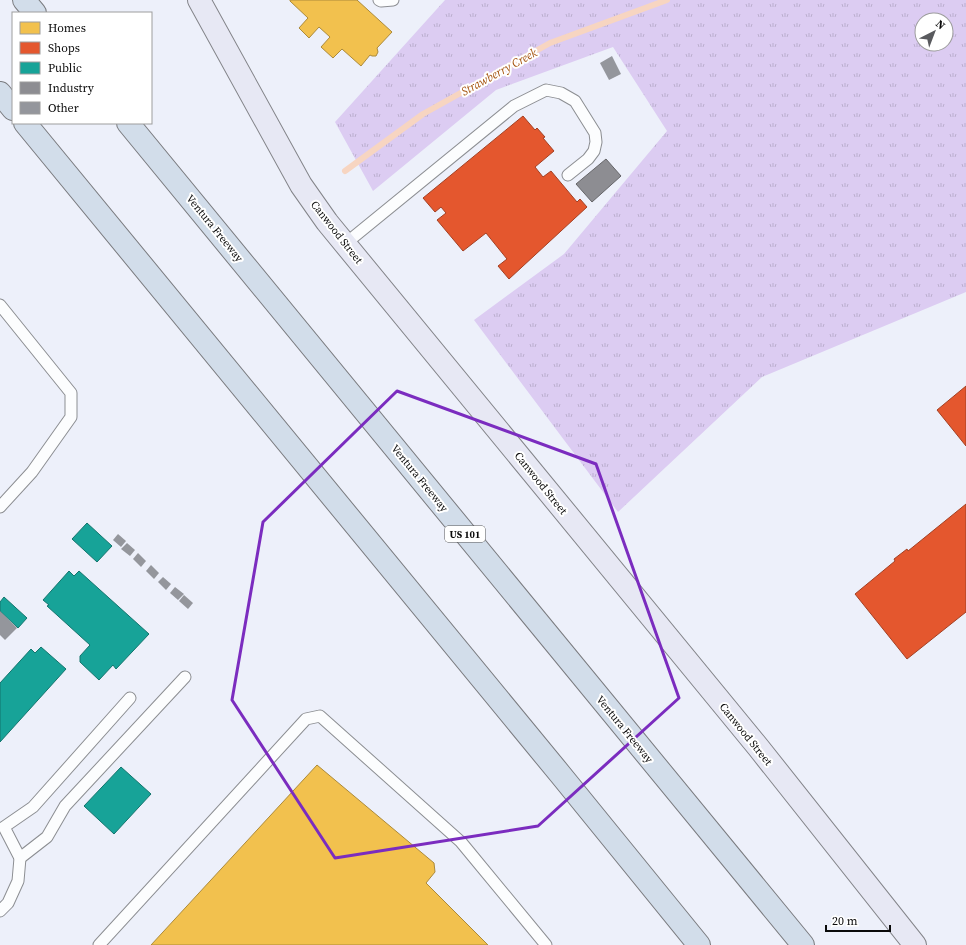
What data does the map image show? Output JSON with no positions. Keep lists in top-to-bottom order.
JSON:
{
  "streets": {
    "highway": ["Ventura Freeway", "US 101"],
    "street": ["Canwood Street"]
  },
  "water": ["Strawberry Creek"],
  "legend": [
    "Homes",
    "Shops",
    "Public",
    "Industry",
    "Other"
  ],
  "scale_bar": "20 m",
  "north": "top right"
}
